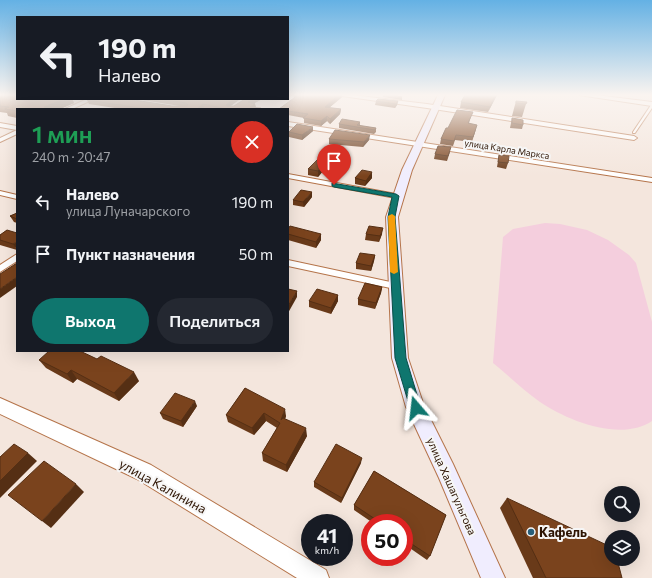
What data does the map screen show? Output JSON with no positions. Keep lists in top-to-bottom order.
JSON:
{
  "streets": {
    "main road": ["улица Хашагульгова"],
    "street": ["улица Карла Маркса", "улица Калинина"]
  },
  "crossings": [
    ["улица Карла Маркса", "улица Хашагульгова"]
  ],
  "places": ["Кафель"],
  "page": {
    "turn": ["190 m", "Налево"],
    "heading": ["1 мин", "240 m · 20:47"],
    "list": [
      {
        "name": "Налево",
        "note": "улица Луначарского",
        "value": "190 m"
      },
      {
        "name": "Пункт назначения",
        "value": "50 m"
      }
    ],
    "buttons": ["Выход", "Поделиться"],
    "speed": "41 km/h",
    "limit": "50"
  }
}
